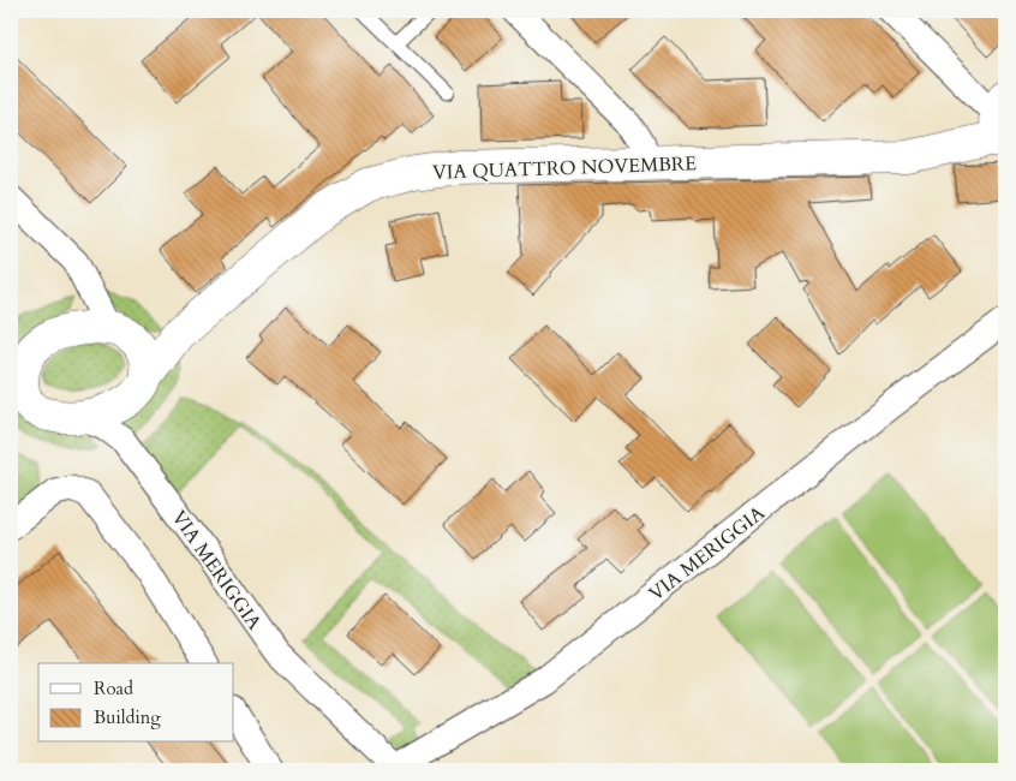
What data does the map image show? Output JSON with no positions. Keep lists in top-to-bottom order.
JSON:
{
  "streets": {
    "street": ["VIA QUATTRO NOVEMBRE", "VIA MERIGGIA"]
  },
  "crossings": [
    ["VIA QUATTRO NOVEMBRE", "VIA MERIGGIA"]
  ],
  "legend": ["Road", "Building"]
}
